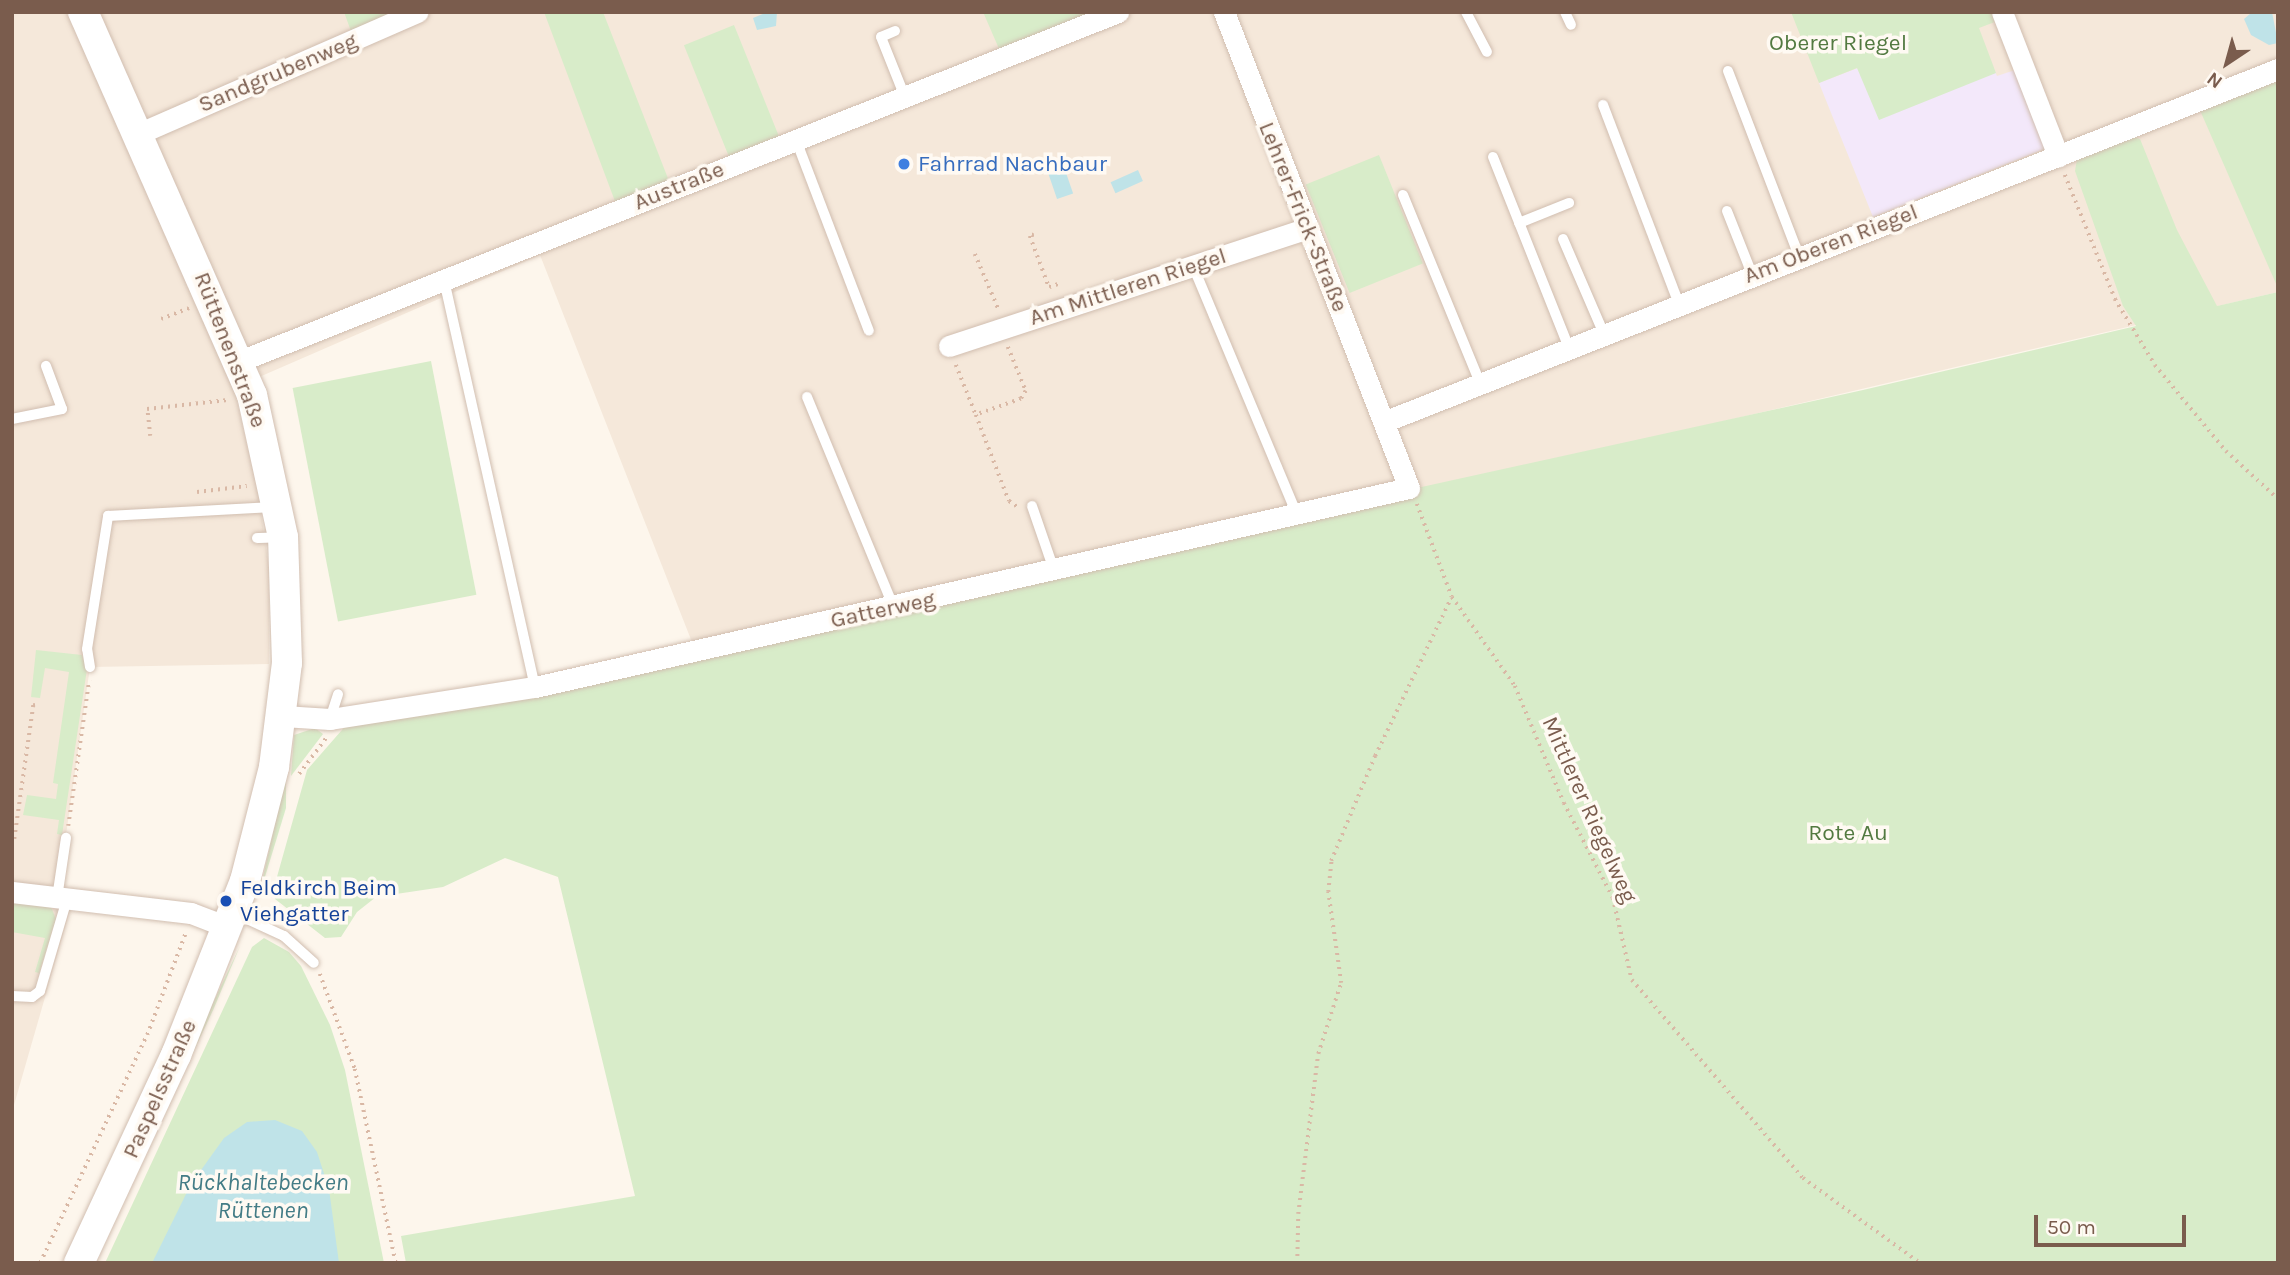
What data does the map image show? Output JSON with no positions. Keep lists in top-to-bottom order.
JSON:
{
  "streets": {
    "main road": ["Rüttenenstraße", "Paspelsstraße"],
    "street": [
      "Sandgrubenweg",
      "Austraße",
      "Lehrer-Frick-Straße",
      "Am Oberen Riegel",
      "Am Mittleren Riegel",
      "Gatterweg"
    ],
    "path": ["Mittlerer Riegelweg"]
  },
  "crossings": [
    ["Sandgrubenweg", "Rüttenenstraße"],
    ["Austraße", "Rüttenenstraße"],
    ["Lehrer-Frick-Straße", "Am Oberen Riegel"],
    ["Lehrer-Frick-Straße", "Am Mittleren Riegel"],
    ["Rüttenenstraße", "Gatterweg"],
    ["Rüttenenstraße", "Paspelsstraße"],
    ["Gatterweg", "Mittlerer Riegelweg"]
  ],
  "water": ["Rückhaltebecken Rüttenen"],
  "parks": ["Oberer Riegel", "Rote Au"],
  "places": ["Fahrrad Nachbaur", "Feldkirch Beim Viehgatter"],
  "scale_bar": "50 m",
  "north": "bottom left"
}
